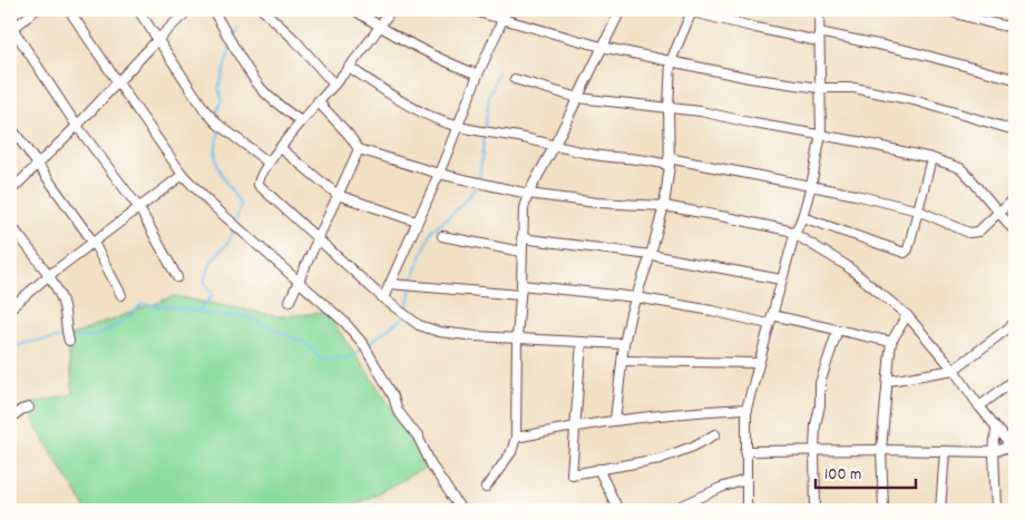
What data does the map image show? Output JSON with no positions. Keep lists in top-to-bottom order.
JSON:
{
  "scale_bar": "100 m"
}
